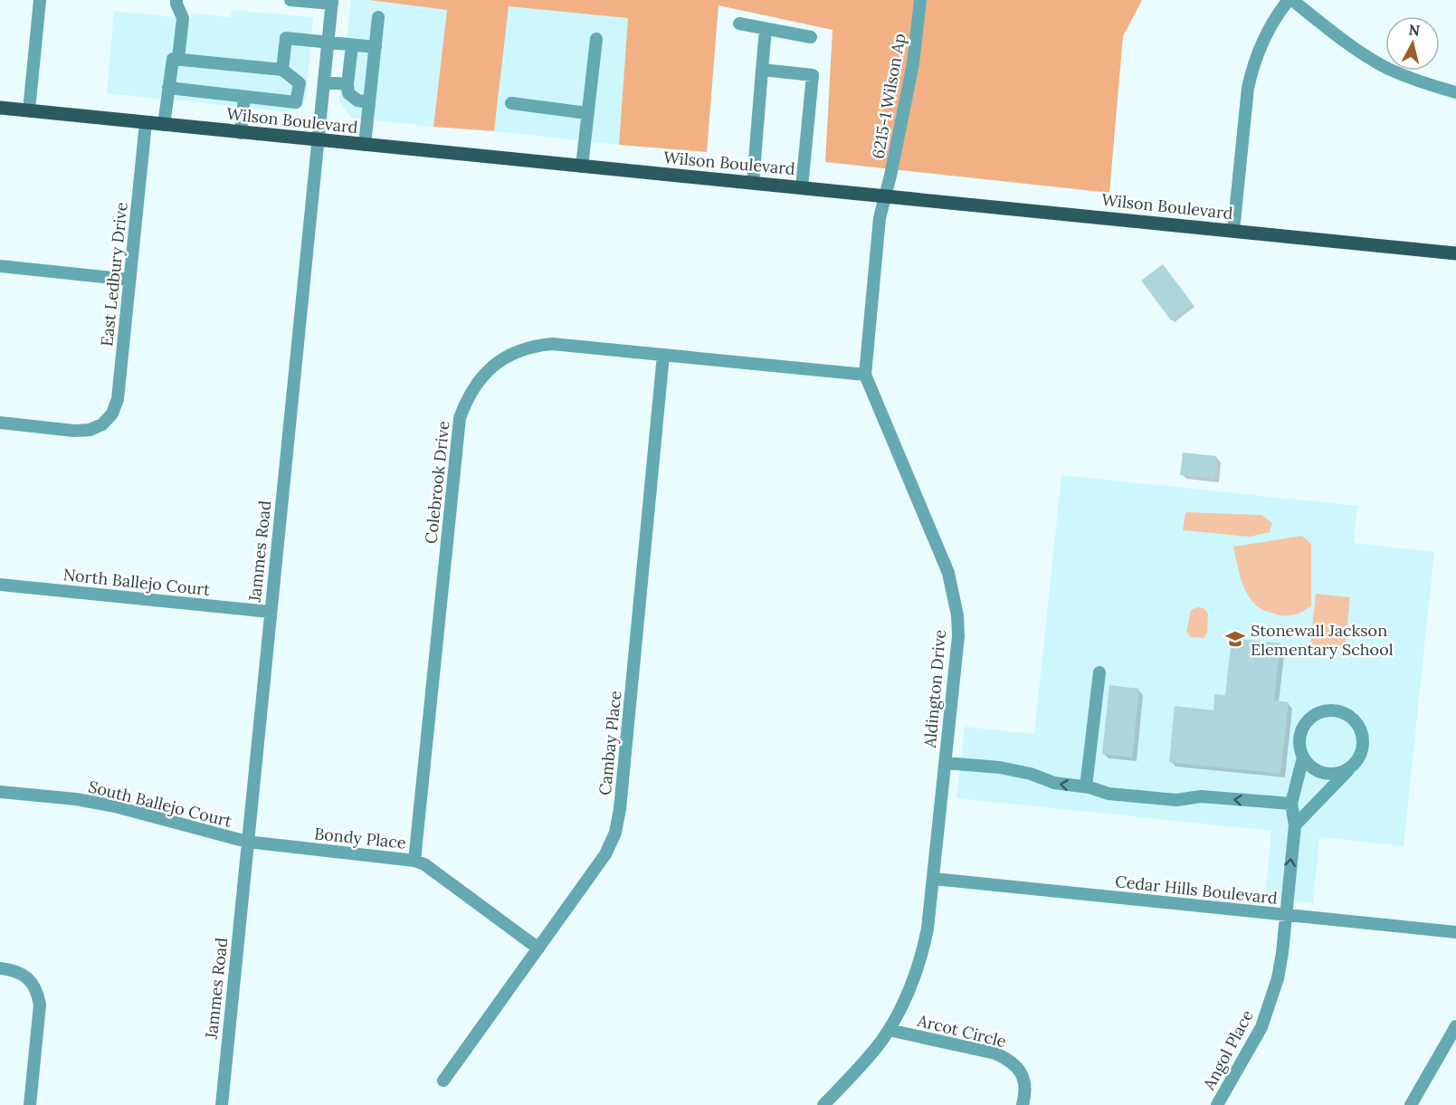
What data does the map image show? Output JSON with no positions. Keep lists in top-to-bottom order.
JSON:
{
  "streets": {
    "main road": ["Wilson Boulevard"],
    "street": [
      "6215-1 Wilson Ap",
      "East Ledbury Drive",
      "Colebrook Drive",
      "Jammes Road",
      "North Ballejo Court",
      "Aldington Drive",
      "Cambay Place",
      "South Ballejo Court",
      "Bondy Place",
      "Cedar Hills Boulevard",
      "Arcot Circle",
      "Angol Place"
    ]
  },
  "crossings": [
    ["6215-1 Wilson Ap", "Wilson Boulevard"],
    ["6215-1 Wilson Ap", "Aldington Drive"],
    ["Wilson Boulevard", "East Ledbury Drive"],
    ["Wilson Boulevard", "Jammes Road"],
    ["Wilson Boulevard", "Aldington Drive"],
    ["Colebrook Drive", "Aldington Drive"],
    ["Colebrook Drive", "Cambay Place"],
    ["Colebrook Drive", "Bondy Place"],
    ["Jammes Road", "North Ballejo Court"],
    ["Jammes Road", "South Ballejo Court"],
    ["Jammes Road", "Bondy Place"],
    ["Aldington Drive", "Cedar Hills Boulevard"],
    ["Aldington Drive", "Arcot Circle"],
    ["Cambay Place", "Bondy Place"],
    ["South Ballejo Court", "Bondy Place"],
    ["Cedar Hills Boulevard", "Angol Place"]
  ],
  "places": {
    "school or university": ["Stonewall Jackson Elementary School"]
  },
  "north": "top"
}
